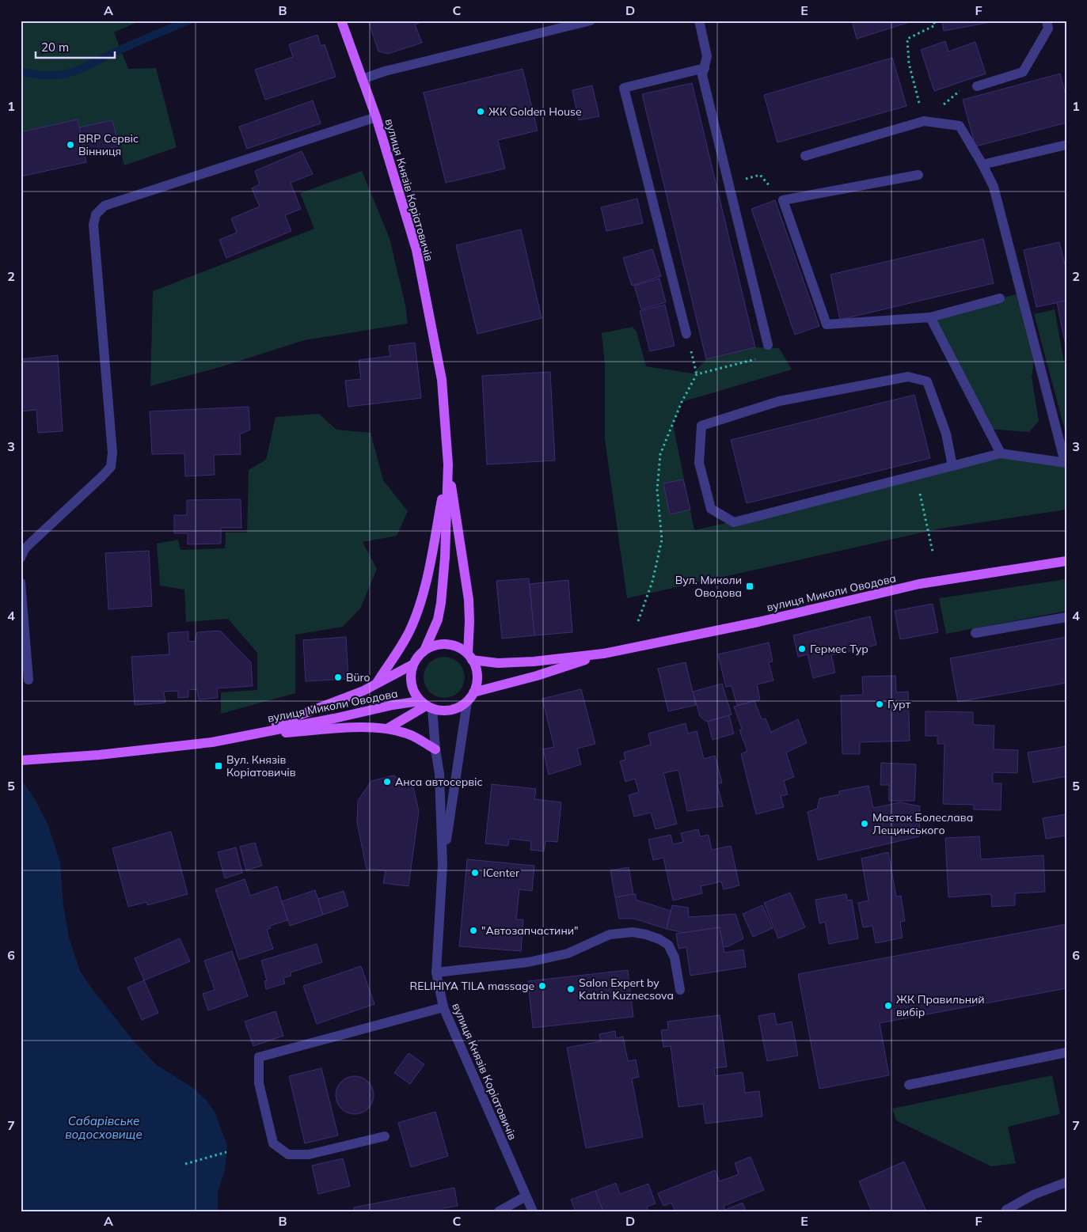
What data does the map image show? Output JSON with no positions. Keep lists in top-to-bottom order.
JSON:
{
  "streets": {
    "main road": ["вулиця Князів Коріатовичів", "вулиця Миколи Оводова"]
  },
  "crossings": [
    ["вулиця Князів Коріатовичів", "вулиця Миколи Оводова"]
  ],
  "water": ["Сабарівське водосховище"],
  "places": {
    "other": [
      "ЖК Golden House",
      "BRP Сервіс Вінниця",
      "Гермес Тур",
      "Büro",
      "Гурт",
      "Анса автосервіс",
      "Маєток Болеслава Лещинського",
      "ICenter",
      "\"Автозапчастини\"",
      "RELIHIYA TILA massage",
      "Salon Expert by Katrin Kuznecsova",
      "ЖК Правильний вибір"
    ],
    "transit": ["Вул. Миколи Оводова", "Вул. Князів Коріатовичів"]
  },
  "scale_bar": "20 m",
  "grid": {
    "columns": [
      "A",
      "B",
      "C",
      "D",
      "E",
      "F"
    ],
    "rows": [
      "1",
      "2",
      "3",
      "4",
      "5",
      "6",
      "7"
    ]
  }
}
